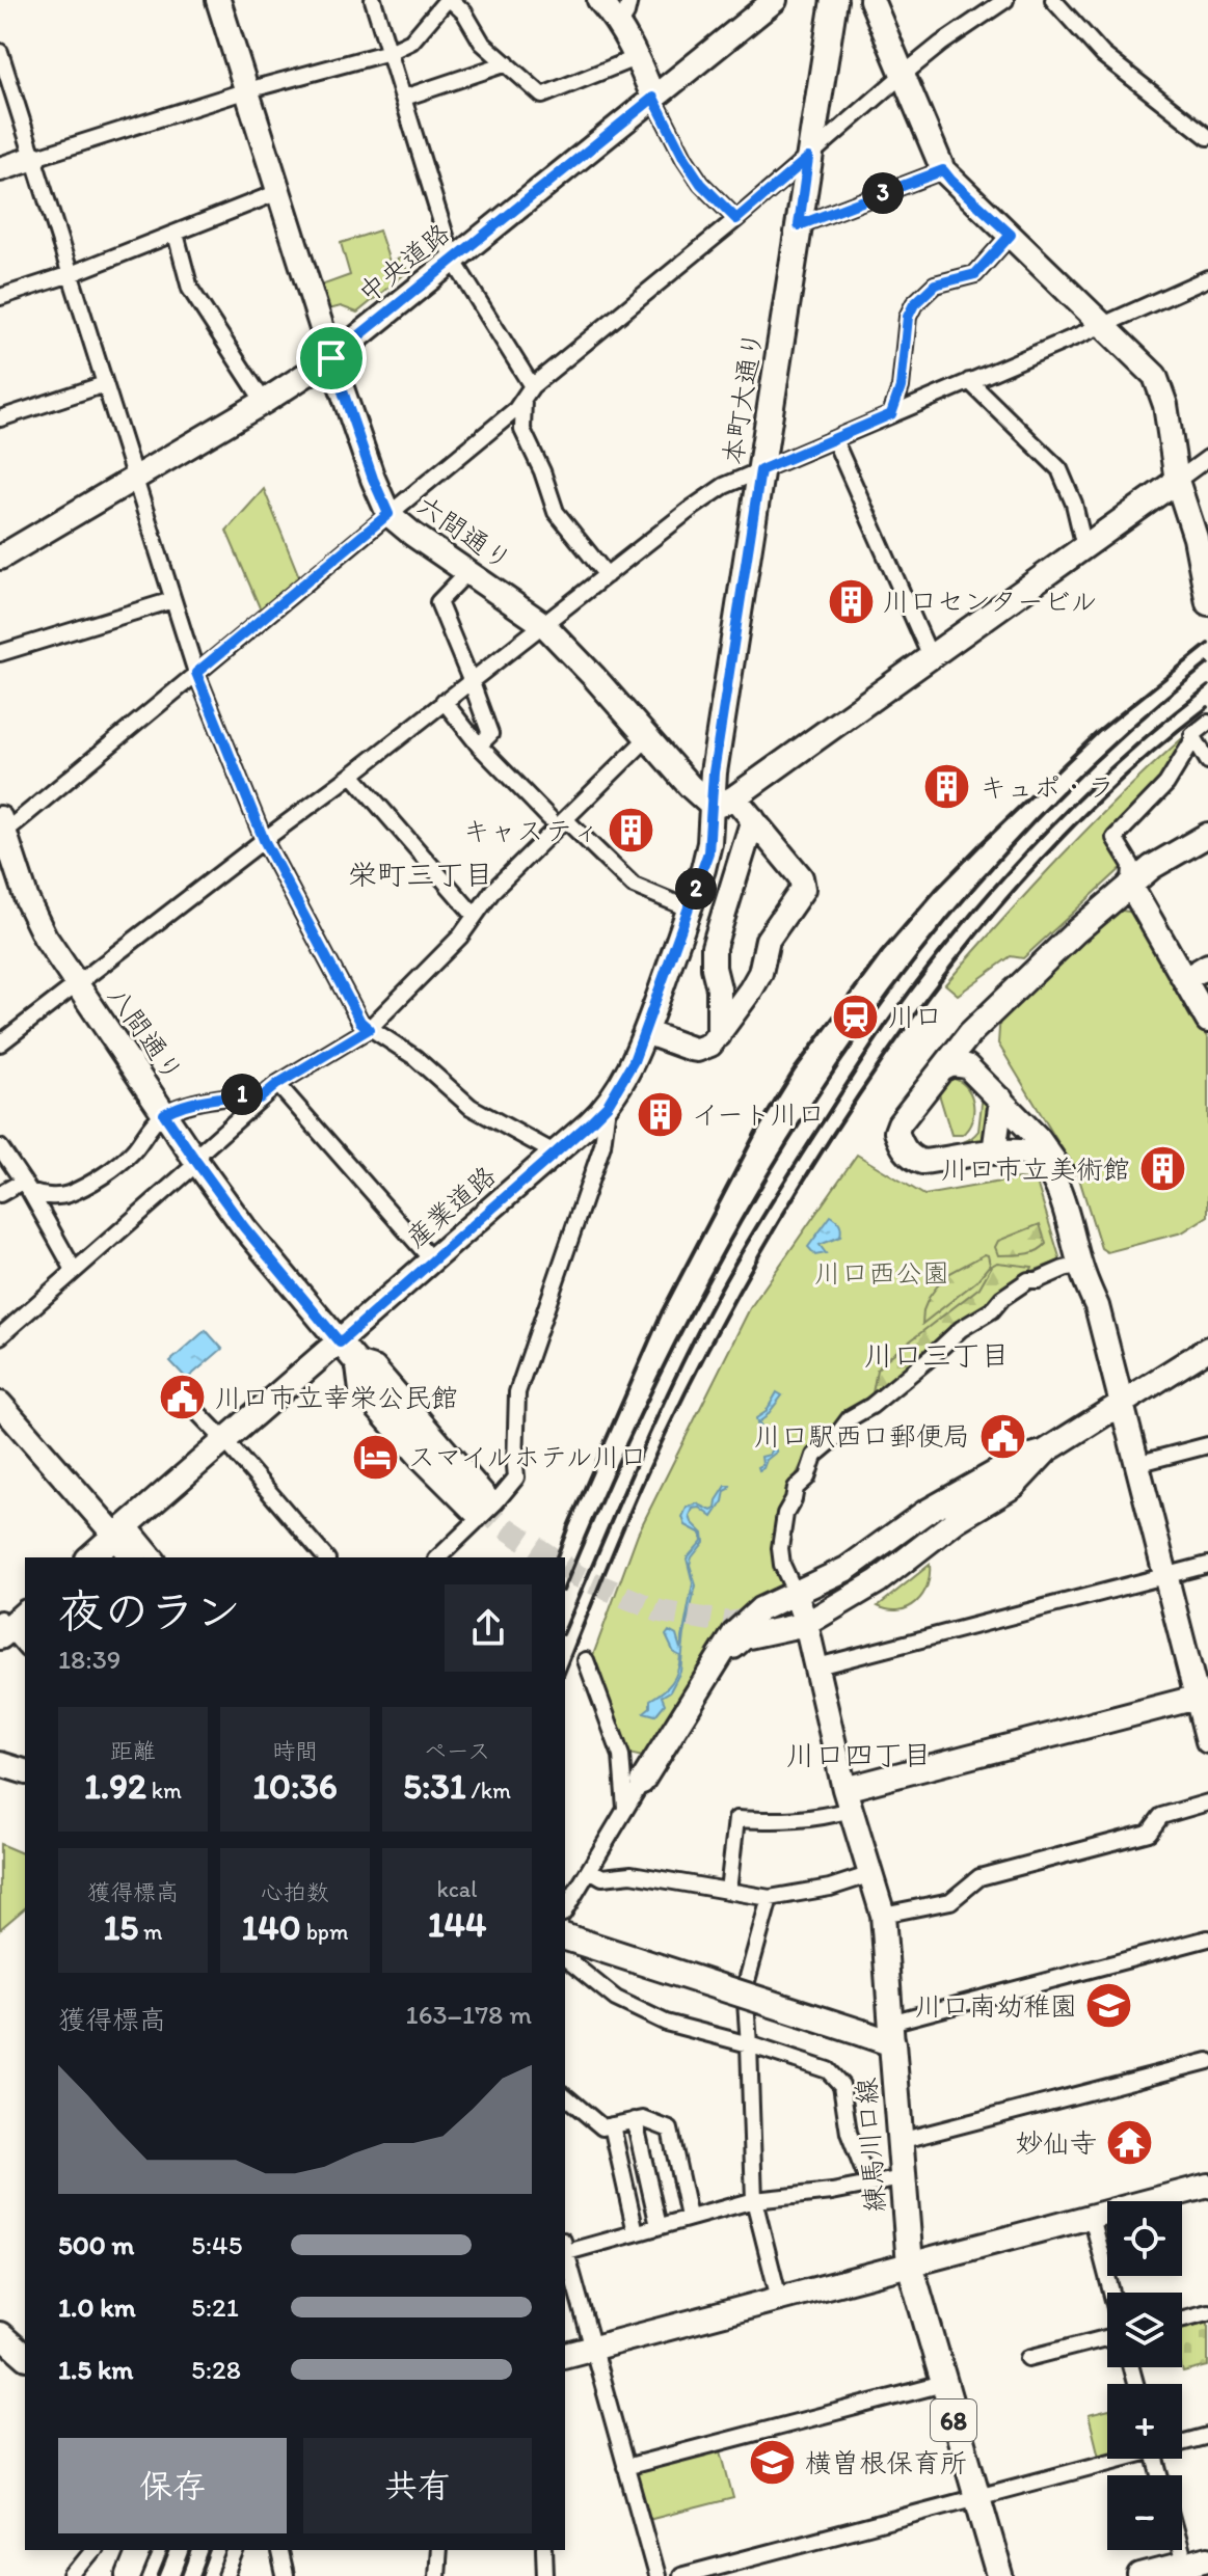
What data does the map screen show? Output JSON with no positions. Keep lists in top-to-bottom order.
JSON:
{
  "streets": {
    "main road": ["本町大通り", "練馬川口線", "68"],
    "street": [
      "中央道路",
      "六間通り",
      "八間通り",
      "産業道路"
    ]
  },
  "crossings": [
    ["中央道路", "六間通り"],
    ["本町大通り", "六間通り"],
    ["本町大通り", "産業道路"],
    ["六間通り", "産業道路"],
    ["八間通り", "産業道路"]
  ],
  "districts": ["栄町三丁目", "川口三丁目", "川口四丁目"],
  "parks": ["川口西公園"],
  "places": {
    "building": [
      "川口センタービル",
      "キュポ・ラ",
      "キャスティ",
      "イート川口",
      "川口市立美術館"
    ],
    "station": ["川口"],
    "public building": ["川口市立幸栄公民館", "川口駅西口郵便局"],
    "hotel": ["スマイルホテル川口"],
    "school or university": ["川口南幼稚園", "横曽根保育所"],
    "temple": ["妙仙寺"]
  },
  "page": {
    "pins": ["3", "2", "1"],
    "heading": ["夜のラン", "18:39"],
    "stats": [
      ["距離", "1.92 km"],
      ["時間", "10:36"],
      ["ペース", "5:31 /km"],
      ["獲得標高", "15 m"],
      ["心拍数", "140 bpm"],
      ["kcal", "144"]
    ],
    "chart": ["獲得標高", "163–178 m"],
    "map_buttons": ["+", "−"],
    "list": [
      {
        "name": "500 m",
        "note": "5:45"
      },
      {
        "name": "1.0 km",
        "note": "5:21"
      },
      {
        "name": "1.5 km",
        "note": "5:28"
      }
    ],
    "buttons": ["保存", "共有"]
  }
}
